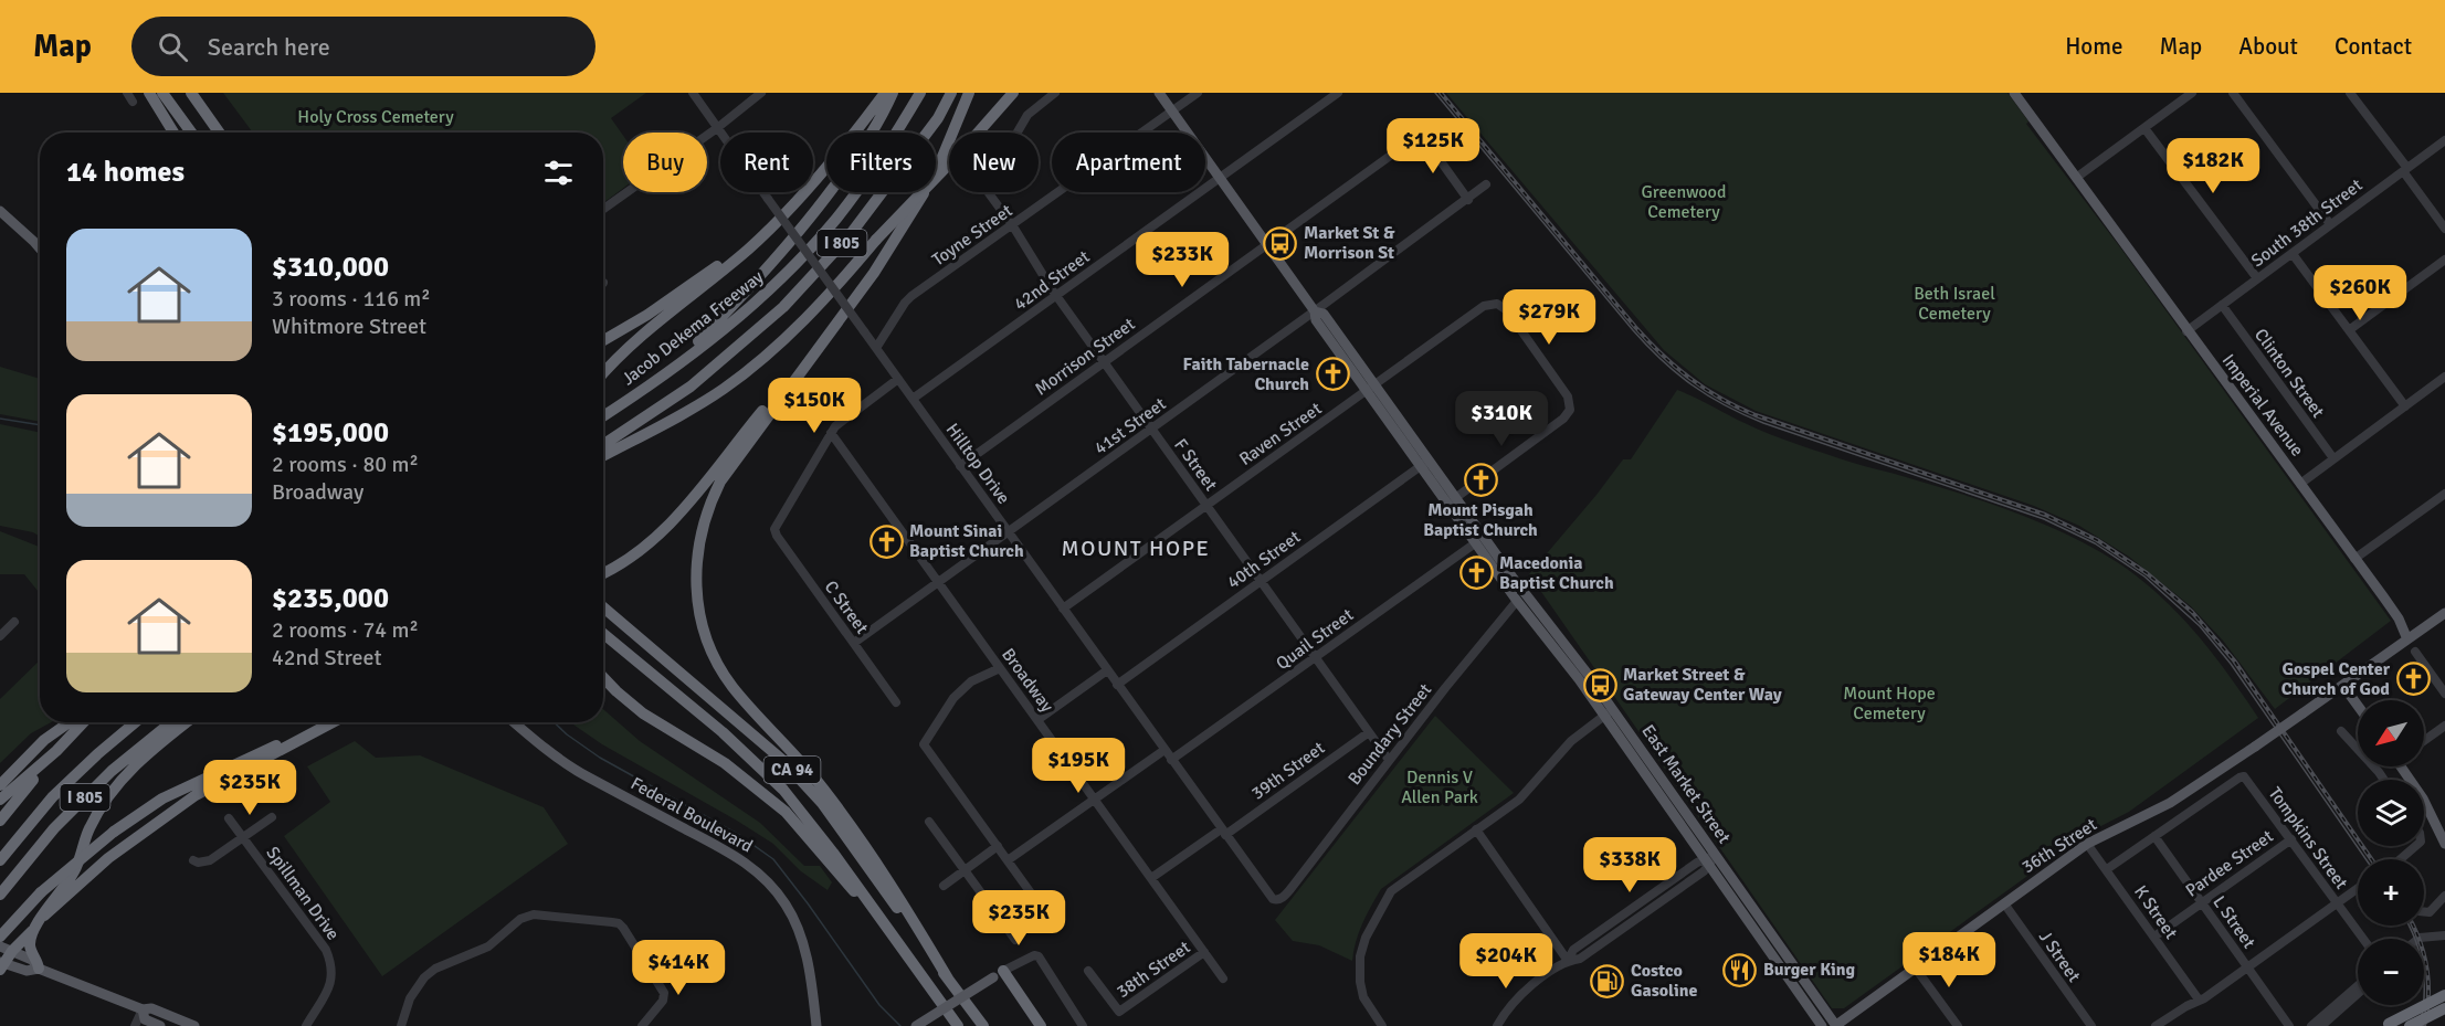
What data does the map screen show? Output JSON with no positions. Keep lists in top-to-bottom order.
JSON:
{
  "streets": {
    "highway": ["I 805", "Jacob Dekema Freeway", "CA 94"],
    "main road": [
      "Imperial Avenue",
      "East Market Street",
      "Federal Boulevard",
      "36th Street"
    ],
    "street": [
      "South 38th Street",
      "Toyne Street",
      "42nd Street",
      "Morrison Street",
      "Clinton Street",
      "41st Street",
      "Raven Street",
      "Hilltop Drive",
      "F Street",
      "40th Street",
      "C Street",
      "Quail Street",
      "Broadway",
      "Boundary Street",
      "39th Street",
      "Tompkins Street",
      "Pardee Street",
      "Spillman Drive",
      "K Street",
      "L Street",
      "J Street",
      "38th Street"
    ]
  },
  "crossings": [
    ["South 38th Street", "Clinton Street"],
    ["South 38th Street", "Imperial Avenue"],
    ["Toyne Street", "Hilltop Drive"],
    ["Toyne Street", "F Street"],
    ["Toyne Street", "East Market Street"],
    ["42nd Street", "Hilltop Drive"],
    ["42nd Street", "F Street"],
    ["42nd Street", "East Market Street"],
    ["Morrison Street", "41st Street"],
    ["Morrison Street", "Hilltop Drive"],
    ["Morrison Street", "F Street"],
    ["Morrison Street", "East Market Street"],
    ["41st Street", "Hilltop Drive"],
    ["41st Street", "F Street"],
    ["41st Street", "C Street"],
    ["41st Street", "Broadway"],
    ["41st Street", "East Market Street"],
    ["Raven Street", "Hilltop Drive"],
    ["Raven Street", "F Street"],
    ["Raven Street", "East Market Street"],
    ["Hilltop Drive", "40th Street"],
    ["Hilltop Drive", "Quail Street"],
    ["Hilltop Drive", "Boundary Street"],
    ["Hilltop Drive", "39th Street"],
    ["F Street", "40th Street"],
    ["F Street", "Quail Street"],
    ["F Street", "Boundary Street"],
    ["F Street", "39th Street"],
    ["40th Street", "East Market Street"],
    ["C Street", "Broadway"],
    ["Quail Street", "East Market Street"],
    ["Broadway", "39th Street"],
    ["Broadway", "38th Street"],
    ["Boundary Street", "East Market Street"],
    ["East Market Street", "36th Street"],
    ["Tompkins Street", "Pardee Street"],
    ["Tompkins Street", "L Street"],
    ["36th Street", "K Street"],
    ["36th Street", "J Street"],
    ["Pardee Street", "K Street"],
    ["Pardee Street", "L Street"]
  ],
  "districts": ["MOUNT HOPE"],
  "parks": [
    "Holy Cross Cemetery",
    "Greenwood Cemetery",
    "Beth Israel Cemetery",
    "Mount Hope Cemetery",
    "Dennis V Allen Park"
  ],
  "places": {
    "bus stop": ["Market St & Morrison St", "Market Street & Gateway Center Way"],
    "church": [
      "Faith Tabernacle Church",
      "Mount Pisgah Baptist Church",
      "Mount Sinai Baptist Church",
      "Macedonia Baptist Church",
      "Gospel Center Church of God"
    ],
    "restaurant": ["Burger King"],
    "fuel station": ["Costco Gasoline"]
  },
  "north": "bottom left",
  "page": {
    "header": "Map",
    "search": "Search here",
    "nav": [
      "Home",
      "Map",
      "About",
      "Contact"
    ],
    "price": [
      "$125K",
      "$182K",
      "$233K",
      "$260K",
      "$279K",
      "$150K",
      "$310K",
      "$195K",
      "$235K",
      "$338K",
      "$235K",
      "$184K",
      "$204K",
      "$414K"
    ],
    "chip": [
      "Buy",
      "Rent",
      "Filters",
      "New",
      "Apartment"
    ],
    "heading": "14 homes",
    "list": [
      {
        "name": "$310,000",
        "note": "3 rooms · 116 m² · Whitmore Street"
      },
      {
        "name": "$195,000",
        "note": "2 rooms · 80 m² · Broadway"
      },
      {
        "name": "$235,000",
        "note": "2 rooms · 74 m² · 42nd Street"
      }
    ],
    "map_buttons": ["+", "−"]
  }
}
